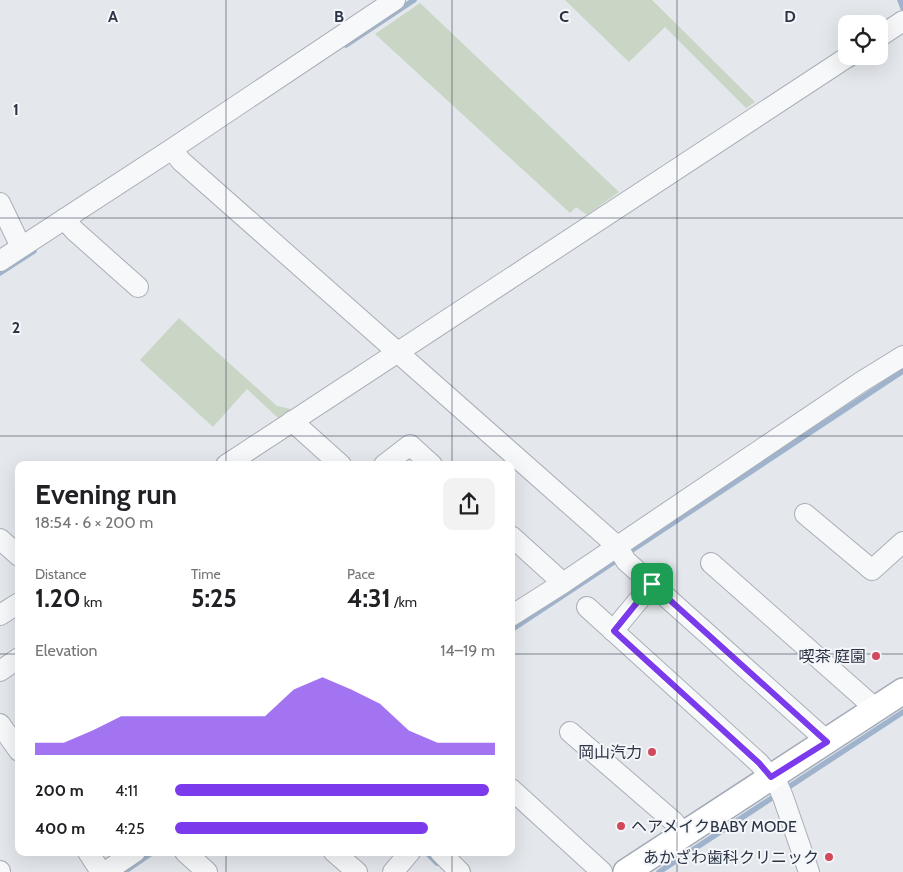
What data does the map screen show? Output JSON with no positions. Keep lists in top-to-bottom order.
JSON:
{
  "places": [
    "喫茶 庭園",
    "岡山汽力",
    "ヘアメイクBABY MODE",
    "あかざわ歯科クリニック"
  ],
  "page": {
    "heading": ["Evening run", "18:54 · 6 × 200 m"],
    "stats": [
      ["Distance", "1.20 km"],
      ["Time", "5:25"],
      ["Pace", "4:31 /km"]
    ],
    "chart": ["Elevation", "14–19 m"],
    "list": [
      {
        "name": "200 m",
        "note": "4:11"
      },
      {
        "name": "400 m",
        "note": "4:25"
      }
    ]
  },
  "grid": {
    "columns": [
      "A",
      "B",
      "C",
      "D"
    ],
    "rows": ["1", "2"]
  }
}
